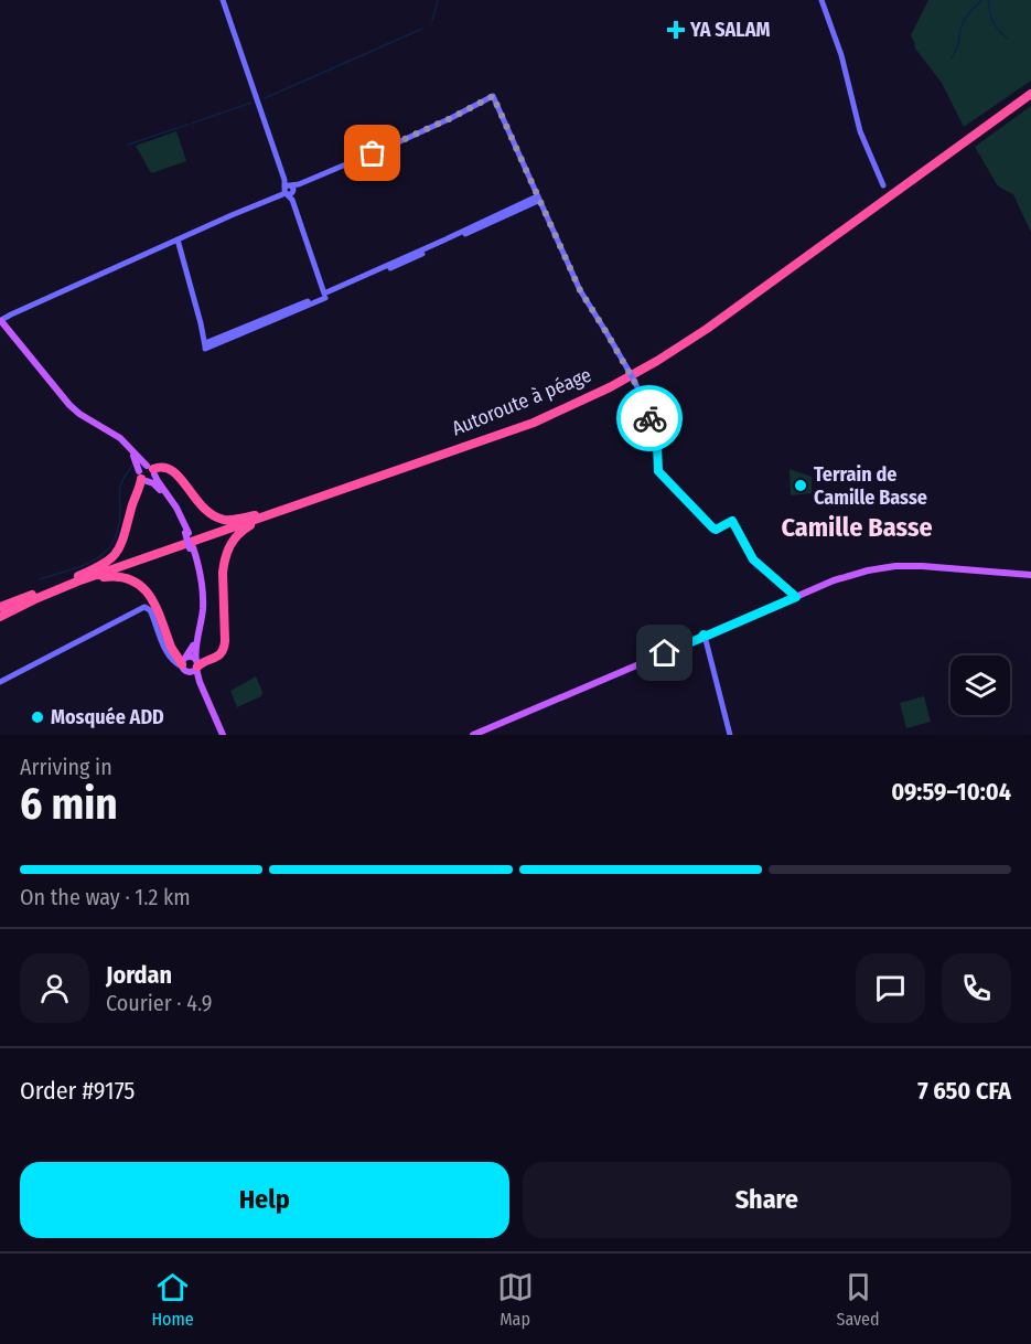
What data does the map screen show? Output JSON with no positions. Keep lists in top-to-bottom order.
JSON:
{
  "streets": {
    "highway": ["Autoroute à péage"]
  },
  "districts": ["Camille Basse"],
  "places": {
    "health": ["YA SALAM"],
    "other": ["Terrain de Camille Basse", "Mosquée ADD"]
  },
  "page": {
    "heading": ["6 min", "Arriving in", "09:59–10:04"],
    "panel": [
      "Jordan",
      "Courier · 4.9",
      "Order #9175",
      "7 650 CFA"
    ],
    "bar": "On the way · 1.2 km",
    "buttons": ["Help", "Share"],
    "tabs": ["Home", "Map", "Saved"]
  }
}
